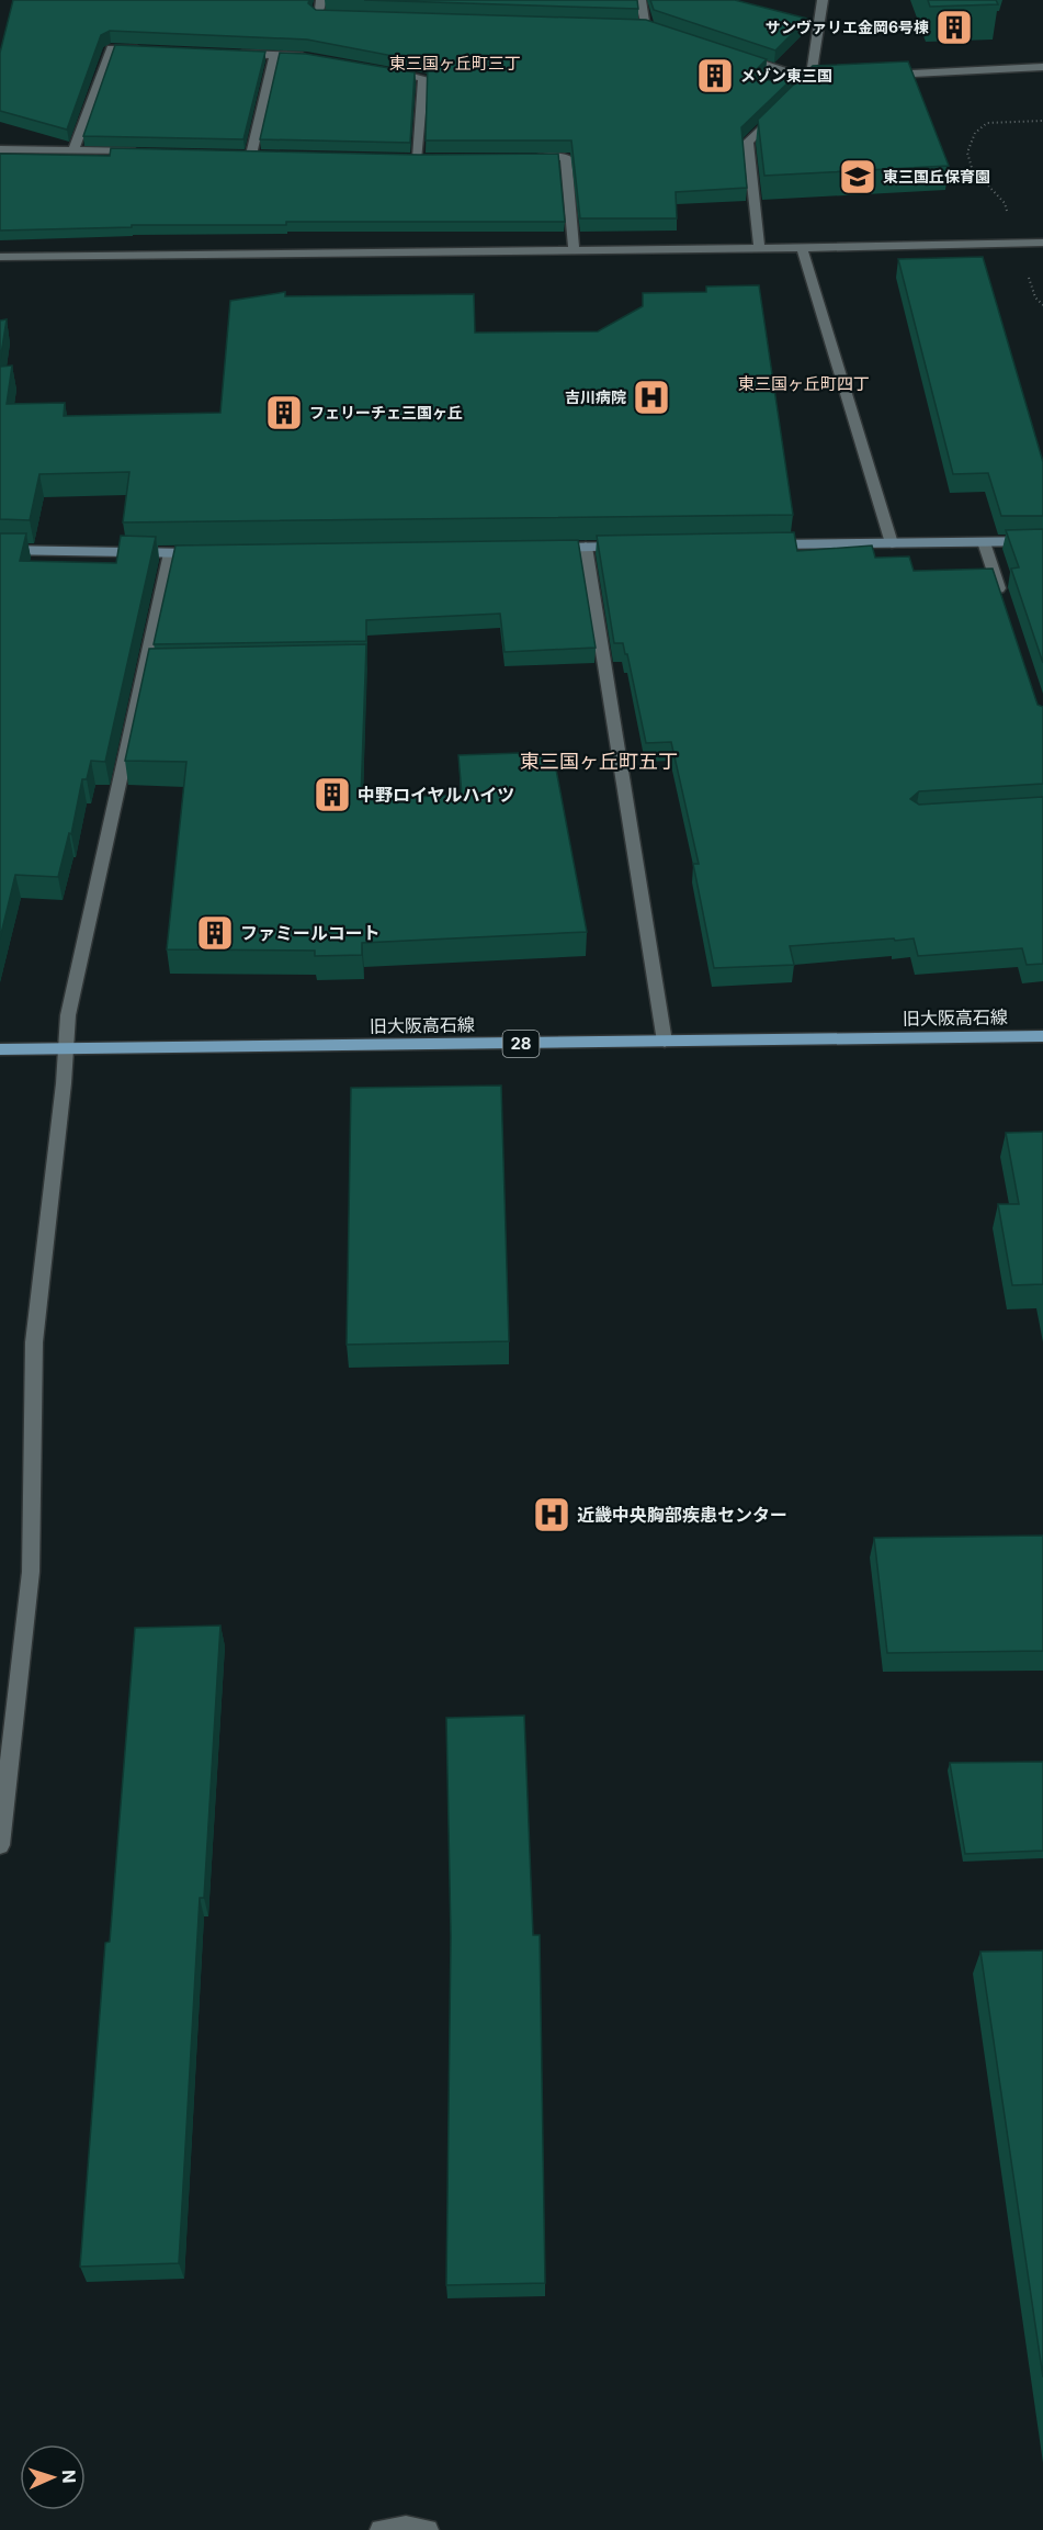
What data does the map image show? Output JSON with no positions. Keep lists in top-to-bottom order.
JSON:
{
  "streets": {
    "main road": ["旧大阪高石線", "28"]
  },
  "districts": ["東三国ヶ丘町三丁", "東三国ヶ丘町四丁", "東三国ヶ丘町五丁"],
  "places": {
    "building": [
      "サンヴァリエ金岡6号棟",
      "メゾン東三国",
      "フェリーチェ三国ヶ丘",
      "中野ロイヤルハイツ",
      "ファミールコート"
    ],
    "school or university": ["東三国丘保育園"],
    "hospital": ["吉川病院", "近畿中央胸部疾患センター"]
  },
  "north": "right"
}
